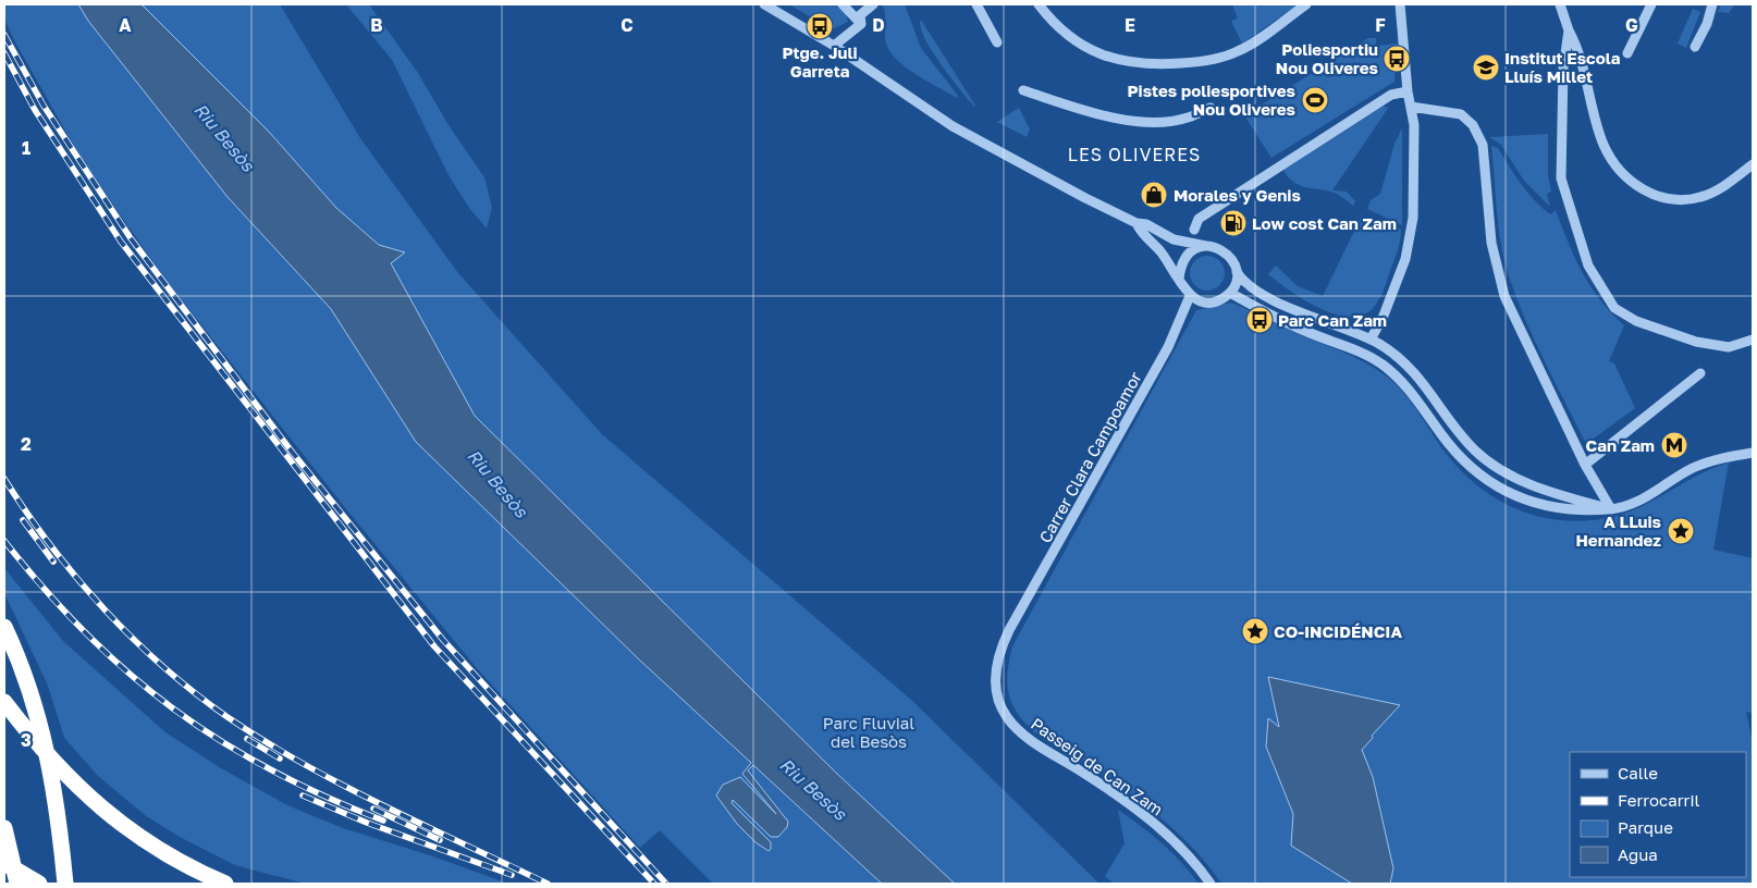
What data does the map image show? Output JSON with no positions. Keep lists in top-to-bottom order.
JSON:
{
  "streets": {
    "street": ["Carrer Clara Campoamor", "Passeig de Can Zam"]
  },
  "crossings": [
    ["Carrer Clara Campoamor", "Passeig de Can Zam"]
  ],
  "districts": ["LES OLIVERES"],
  "water": ["Riu Besòs"],
  "parks": ["Parc Fluvial del Besòs"],
  "places": {
    "bus stop": ["Ptge. Juli Garreta", "Poliesportiu Nou Oliveres", "Parc Can Zam"],
    "school or university": ["Institut Escola Lluís Millet"],
    "sports": ["Pistes poliesportives Nou Oliveres"],
    "shop": ["Morales y Genis"],
    "fuel station": ["Low cost Can Zam"],
    "metro station": ["Can Zam"],
    "place": ["A LLuis Hernandez", "CO-INCIDÉNCIA"]
  },
  "legend": [
    "Calle",
    "Ferrocarril",
    "Parque",
    "Agua"
  ],
  "grid": {
    "columns": [
      "A",
      "B",
      "C",
      "D",
      "E",
      "F",
      "G"
    ],
    "rows": ["1", "2", "3"]
  }
}
